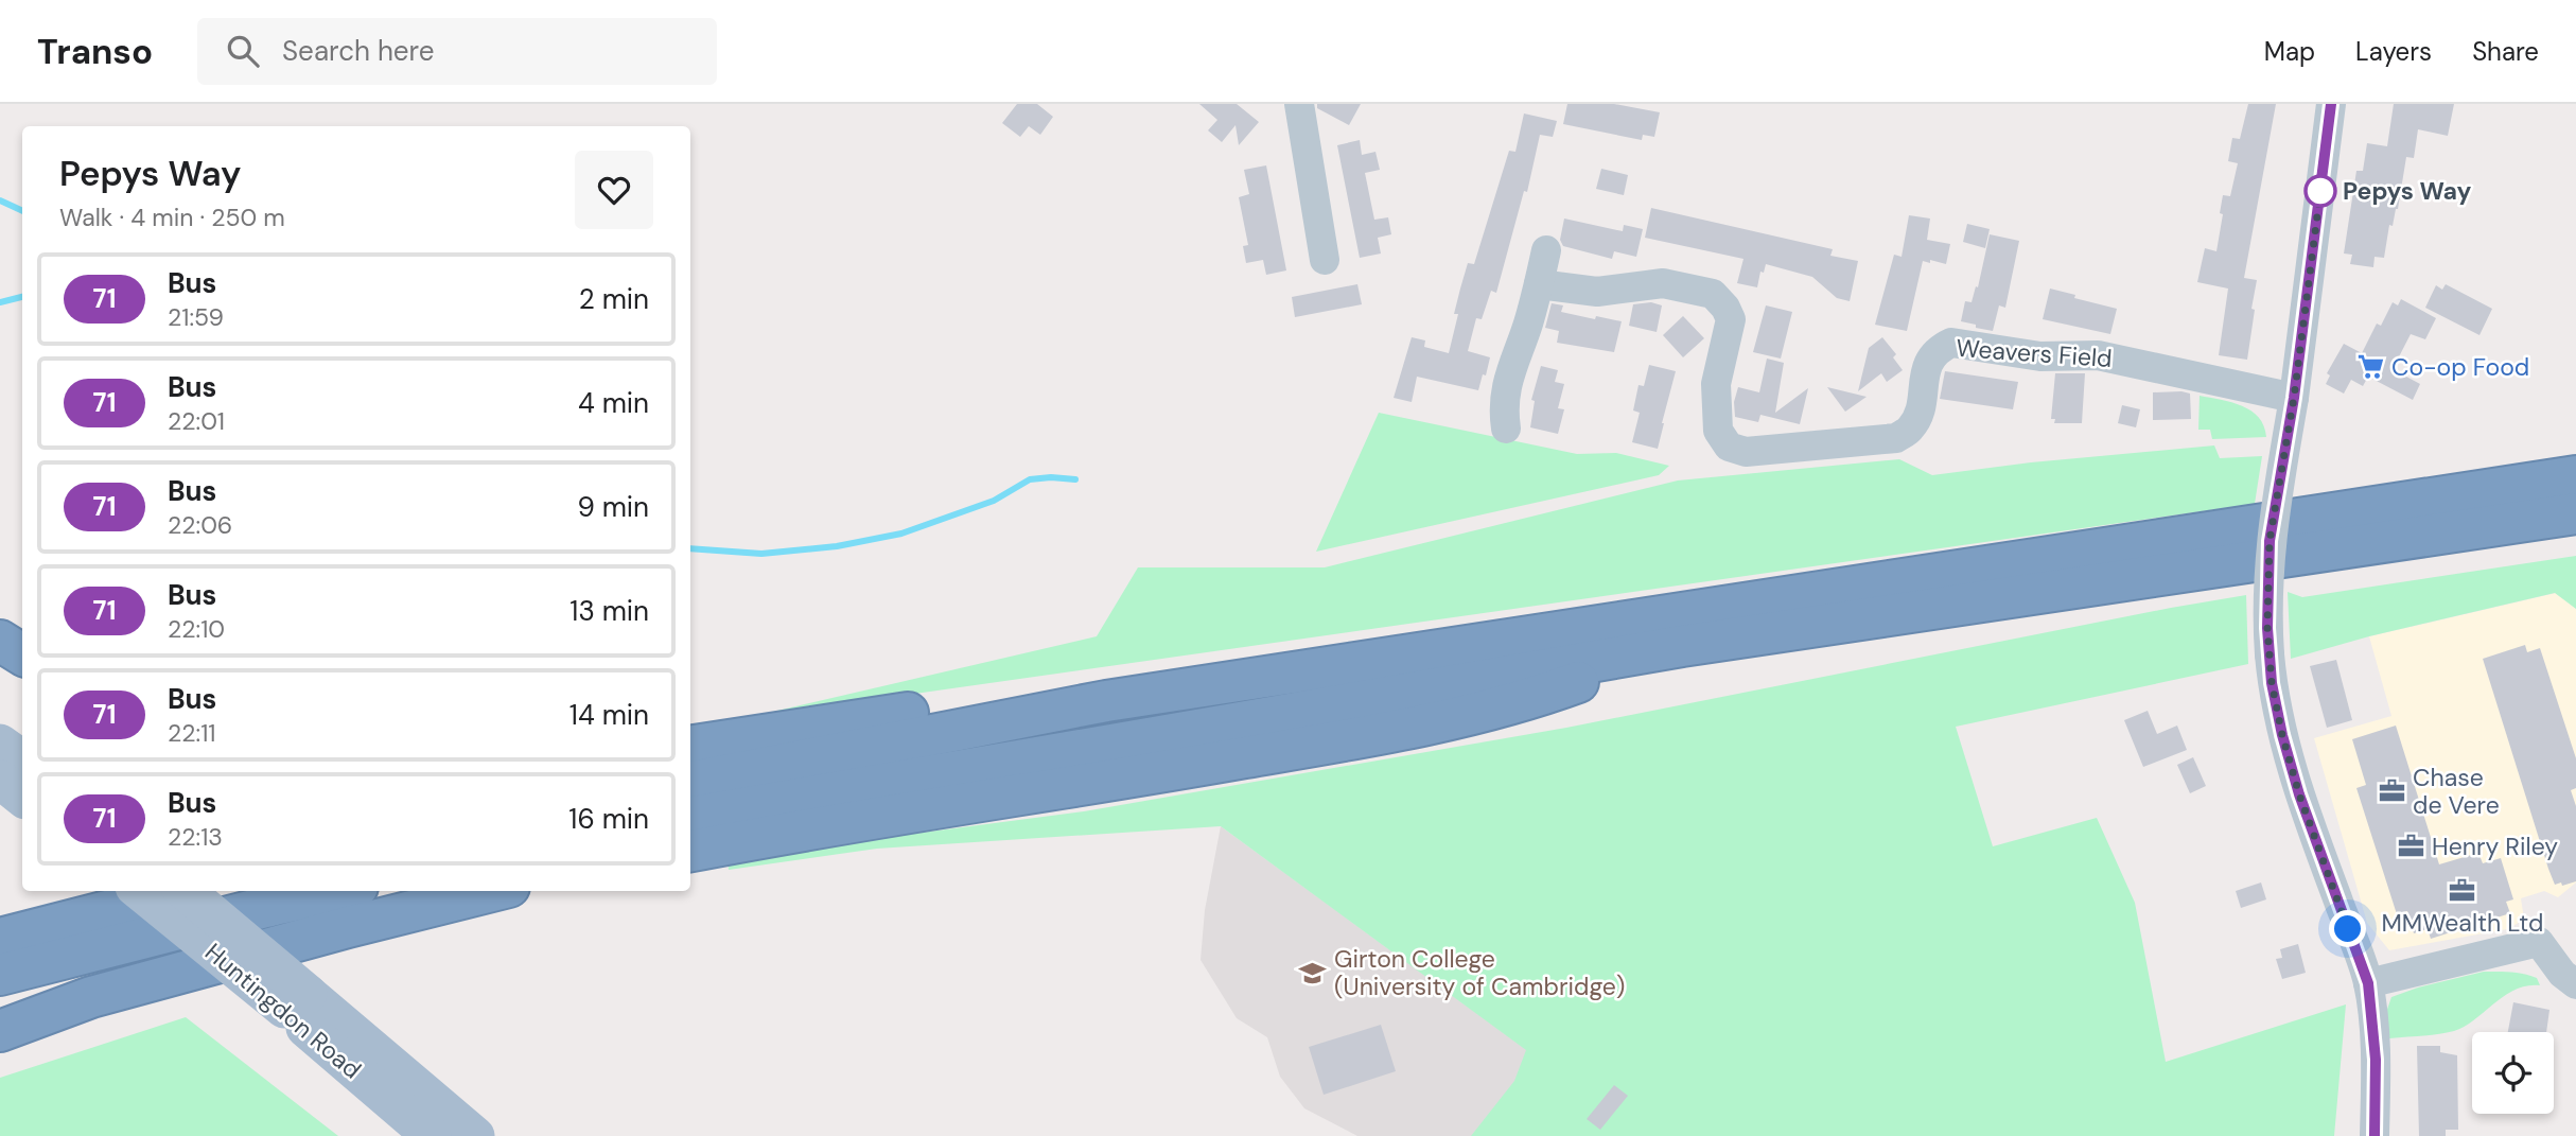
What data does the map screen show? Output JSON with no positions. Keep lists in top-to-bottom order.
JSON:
{
  "streets": {
    "main road": ["Huntingdon Road"],
    "street": ["Weavers Field"]
  },
  "places": {
    "other": ["Pepys Way"],
    "supermarket": ["Co-op Food"],
    "office": ["Chase de Vere", "Henry Riley", "MMWealth Ltd"],
    "school or university": ["Girton College (University of Cambridge)"]
  },
  "lines": ["bus line 71"],
  "page": {
    "header": "Transo",
    "search": "Search here",
    "nav": ["Map", "Layers", "Share"],
    "heading": ["Pepys Way", "Walk · 4 min · 250 m"],
    "list": [
      {
        "mark": "71",
        "name": "Bus",
        "note": "21:59",
        "value": "2 min"
      },
      {
        "mark": "71",
        "name": "Bus",
        "note": "22:01",
        "value": "4 min"
      },
      {
        "mark": "71",
        "name": "Bus",
        "note": "22:06",
        "value": "9 min"
      },
      {
        "mark": "71",
        "name": "Bus",
        "note": "22:10",
        "value": "13 min"
      },
      {
        "mark": "71",
        "name": "Bus",
        "note": "22:11",
        "value": "14 min"
      },
      {
        "mark": "71",
        "name": "Bus",
        "note": "22:13",
        "value": "16 min"
      }
    ]
  }
}
